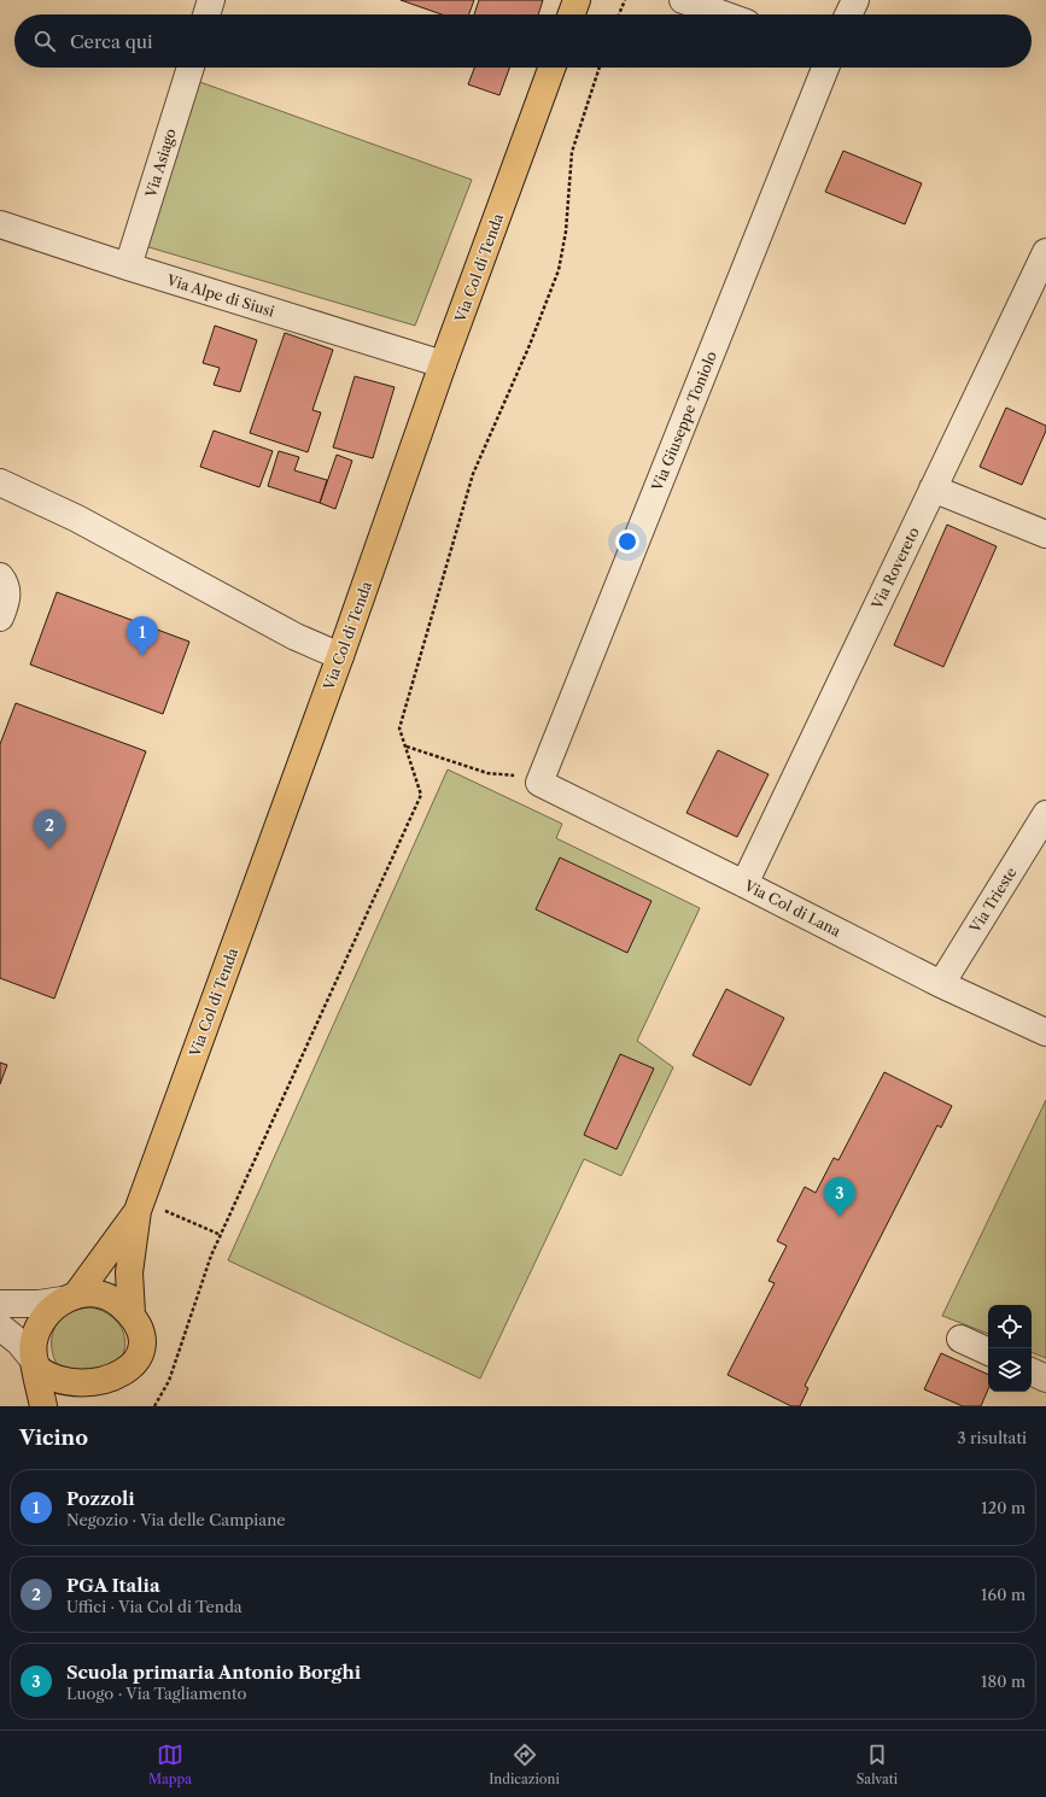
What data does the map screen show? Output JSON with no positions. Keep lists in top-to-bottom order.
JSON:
{
  "streets": {
    "main road": ["Via Col di Tenda"],
    "street": [
      "Via Asiago",
      "Via Alpe di Siusi",
      "Via Giuseppe Toniolo",
      "Via Rovereto",
      "Via Trieste",
      "Via Col di Lana"
    ]
  },
  "crossings": [
    ["Via Asiago", "Via Alpe di Siusi"],
    ["Via Col di Tenda", "Via Alpe di Siusi"],
    ["Via Giuseppe Toniolo", "Via Col di Lana"],
    ["Via Rovereto", "Via Col di Lana"],
    ["Via Trieste", "Via Col di Lana"]
  ],
  "page": {
    "search": "Cerca qui",
    "pins": ["1", "2", "3"],
    "heading": ["Vicino", "3 risultati"],
    "list": [
      {
        "mark": "1",
        "name": "Pozzoli",
        "note": "Negozio · Via delle Campiane",
        "value": "120 m"
      },
      {
        "mark": "2",
        "name": "PGA Italia",
        "note": "Uffici · Via Col di Tenda",
        "value": "160 m"
      },
      {
        "mark": "3",
        "name": "Scuola primaria Antonio Borghi",
        "note": "Luogo · Via Tagliamento",
        "value": "180 m"
      }
    ],
    "nav": ["Mappa", "Indicazioni", "Salvati"]
  }
}
